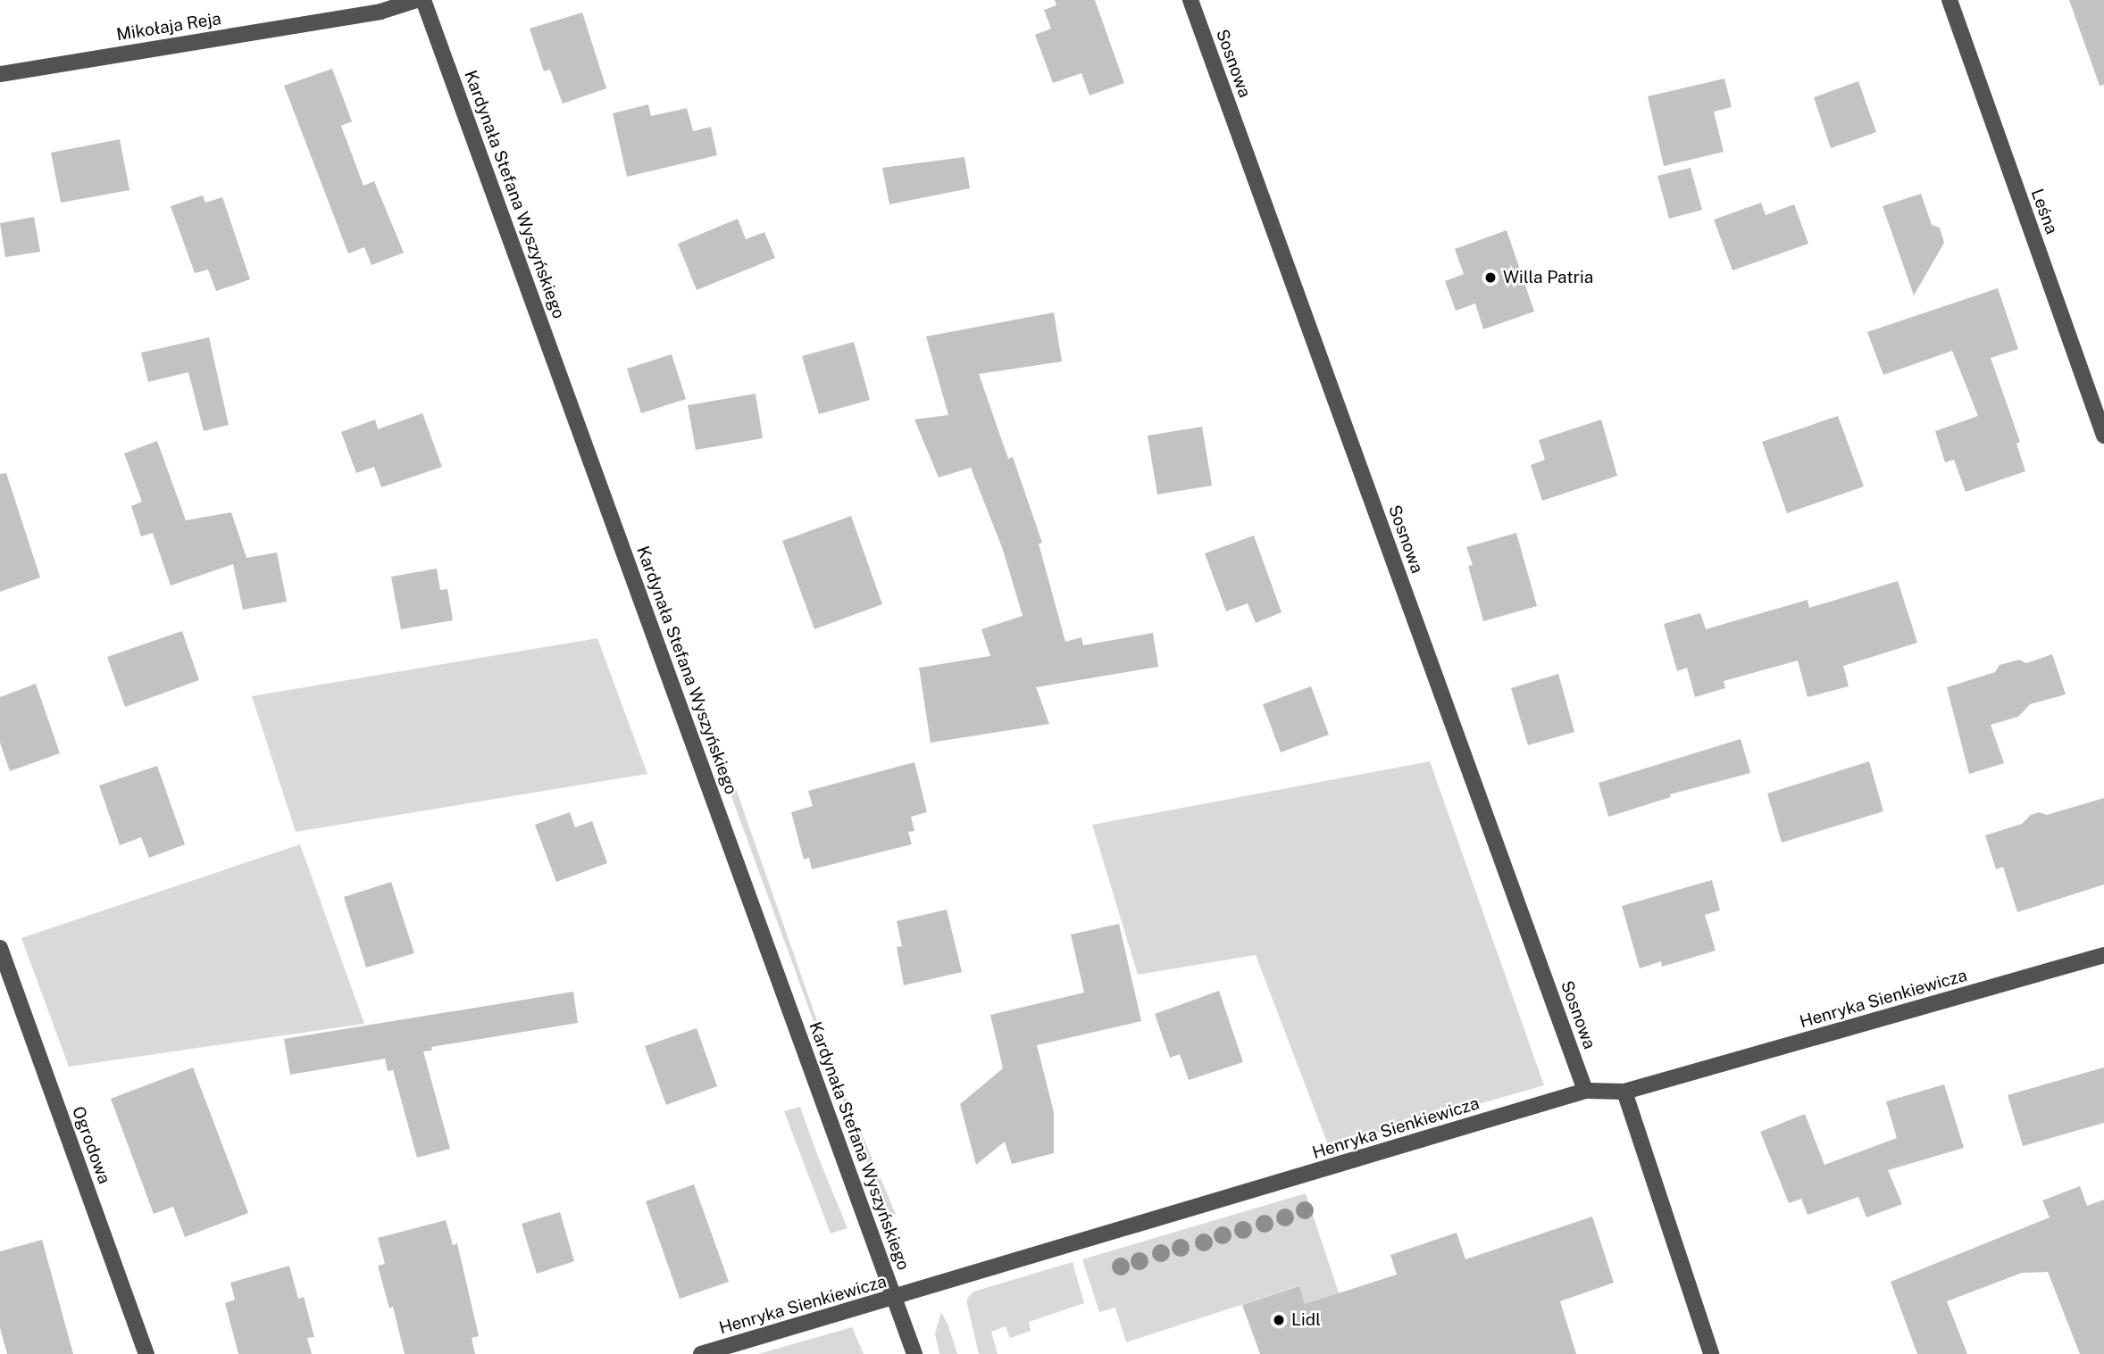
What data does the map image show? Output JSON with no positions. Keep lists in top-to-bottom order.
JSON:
{
  "streets": {
    "street": [
      "Mikołaja Reja",
      "Sosnowa",
      "Kardynała Stefana Wyszyńskiego",
      "Leśna",
      "Henryka Sienkiewicza",
      "Ogrodowa"
    ]
  },
  "crossings": [
    ["Sosnowa", "Henryka Sienkiewicza"],
    ["Kardynała Stefana Wyszyńskiego", "Henryka Sienkiewicza"]
  ],
  "places": ["Willa Patria", "Lidl"]
}
